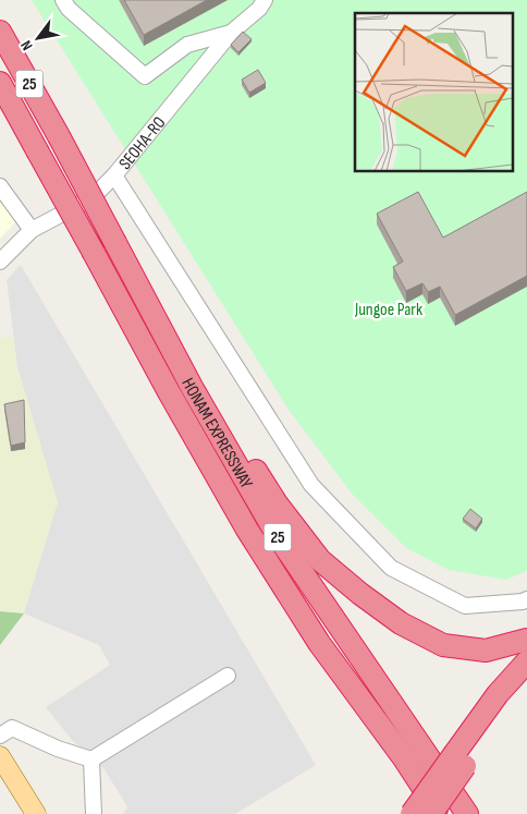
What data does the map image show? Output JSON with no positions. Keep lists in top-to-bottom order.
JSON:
{
  "streets": {
    "highway": ["25", "HONAM EXPRESSWAY"],
    "street": ["SEOHA-RO"]
  },
  "parks": ["Jungoe Park"],
  "north": "bottom left"
}
